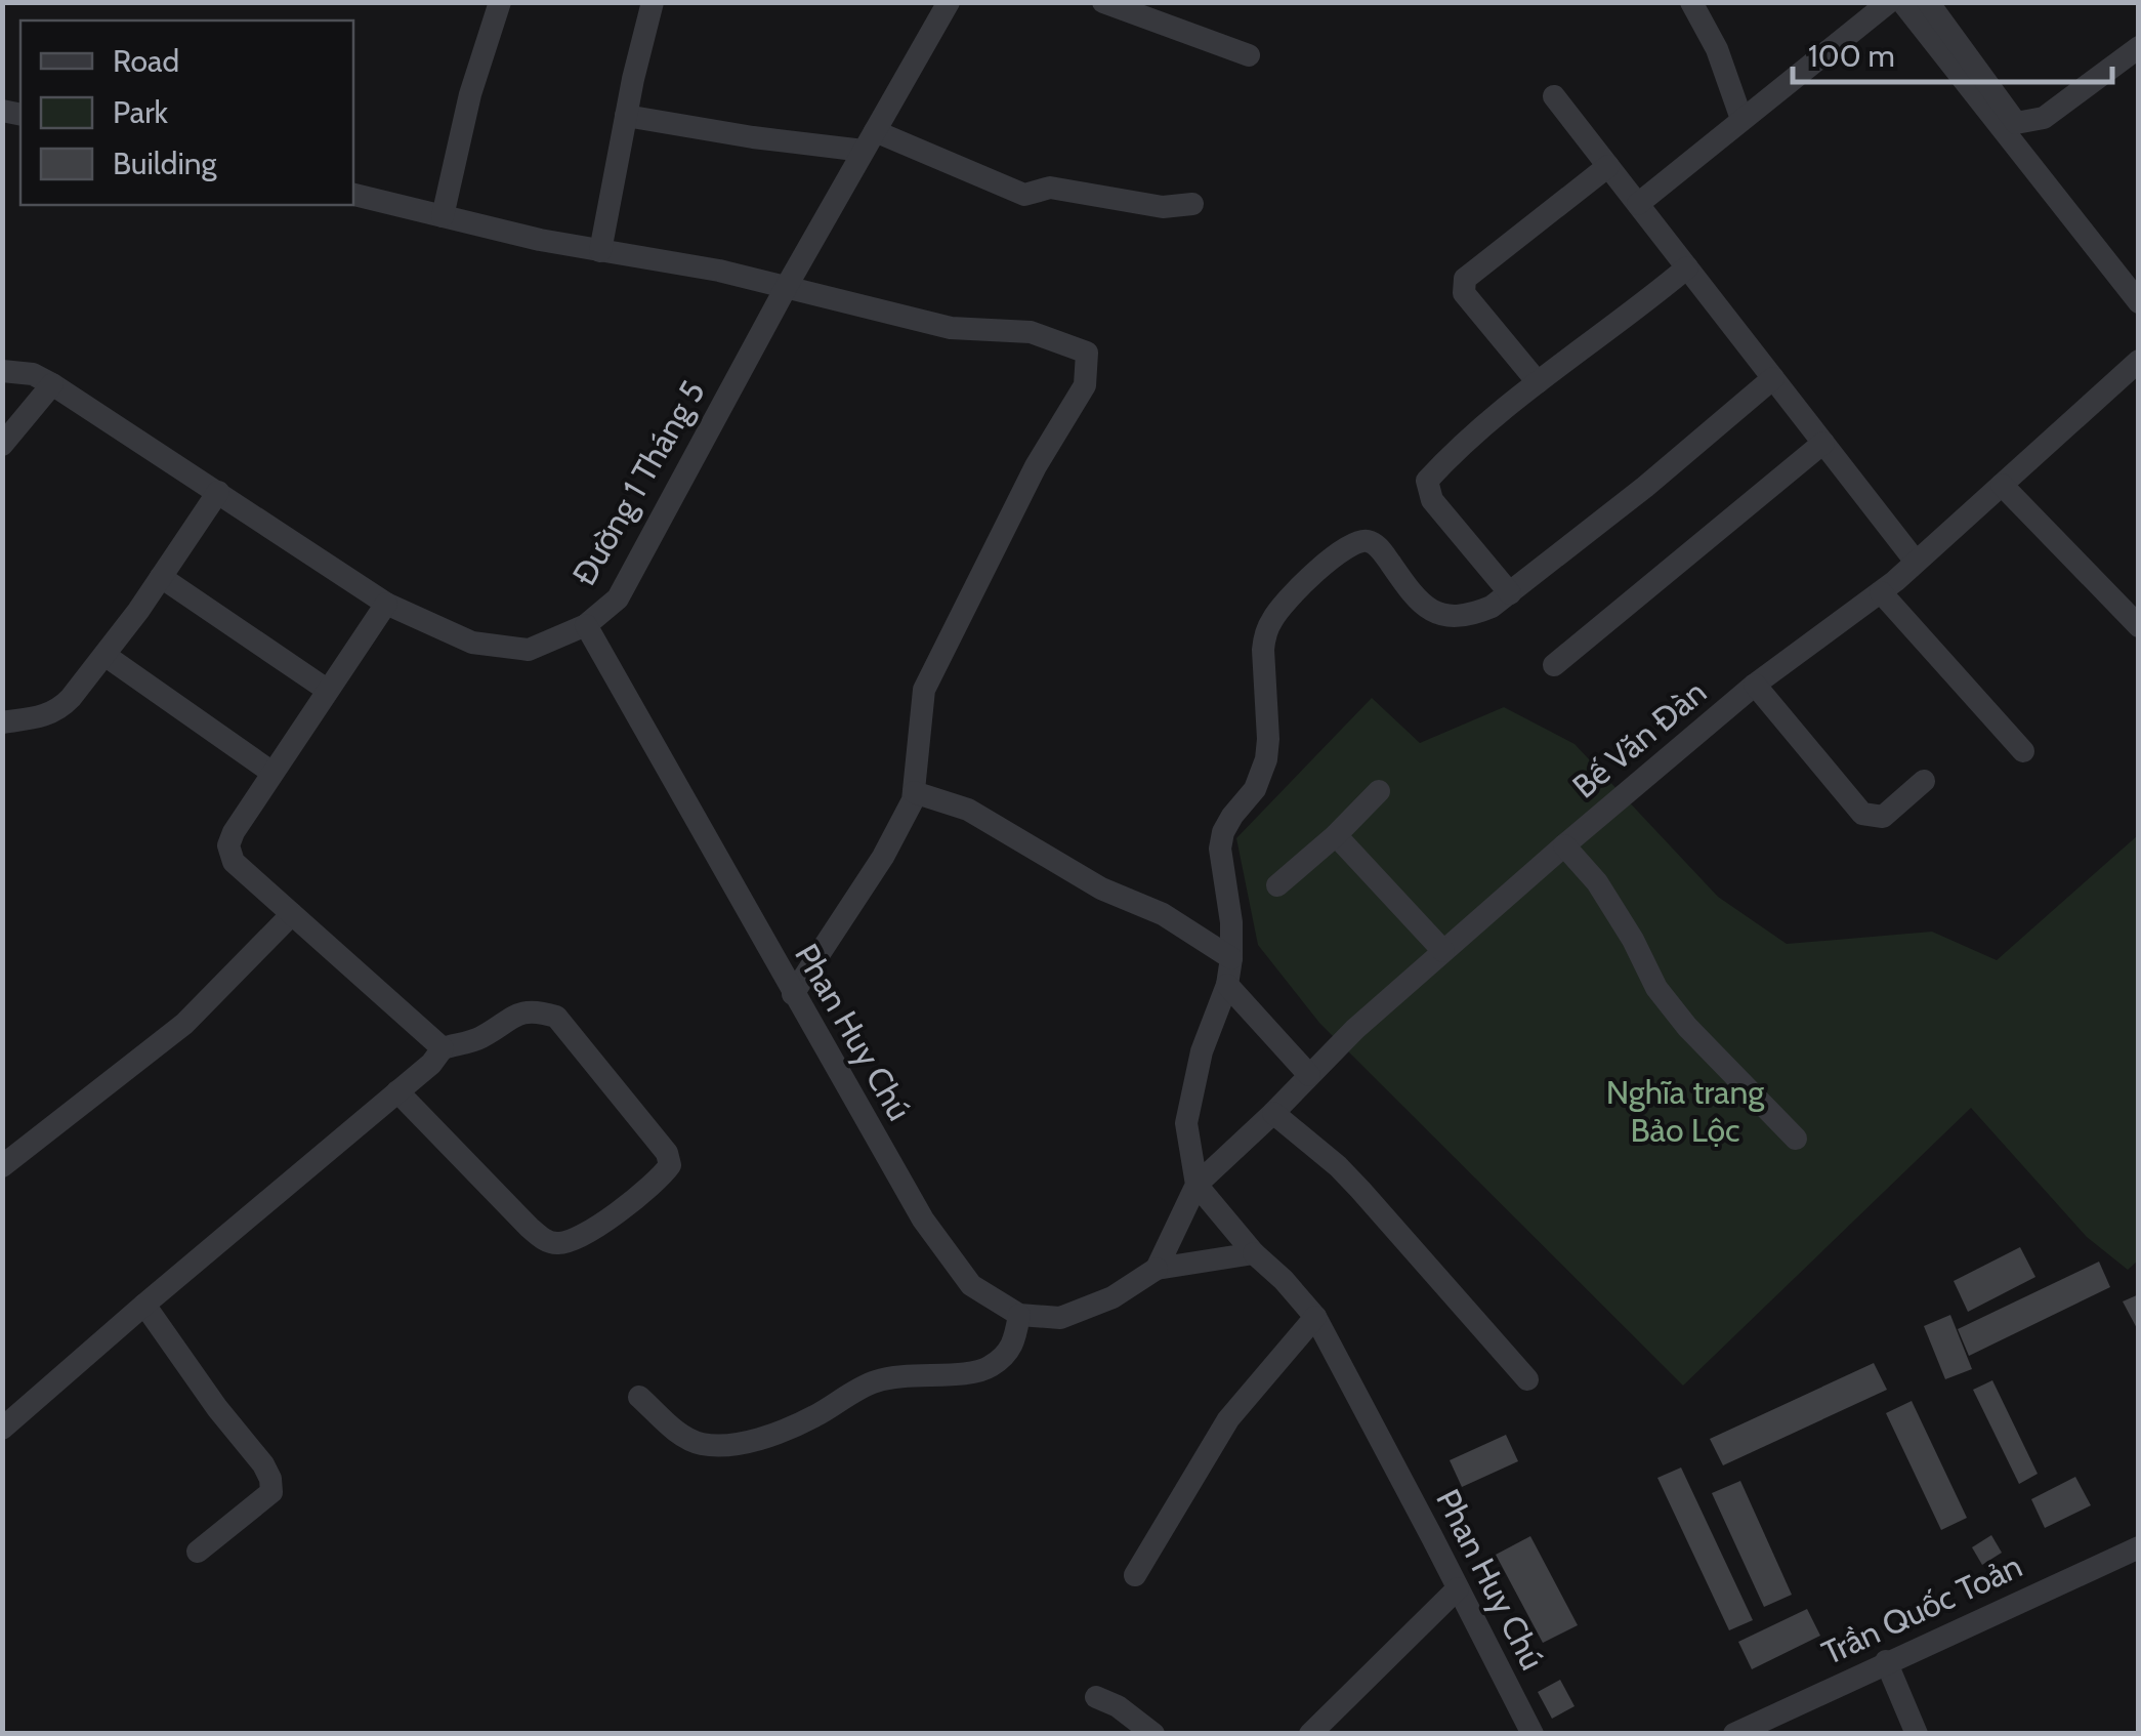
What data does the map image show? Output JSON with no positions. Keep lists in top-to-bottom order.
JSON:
{
  "streets": {
    "street": [
      "Đường 1 Tháng 5",
      "Bế Văn Đàn",
      "Phan Huy Chú",
      "Trần Quốc Toản"
    ]
  },
  "crossings": [
    ["Đường 1 Tháng 5", "Phan Huy Chú"],
    ["Bế Văn Đàn", "Phan Huy Chú"]
  ],
  "parks": ["Nghĩa trang Bảo Lộc"],
  "legend": ["Road", "Park", "Building"],
  "scale_bar": "100 m"
}
